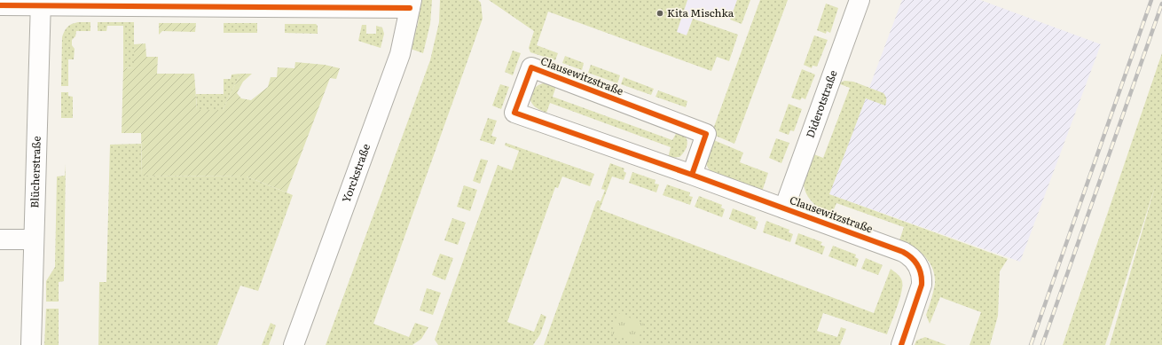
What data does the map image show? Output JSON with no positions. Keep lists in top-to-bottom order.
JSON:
{
  "streets": {
    "street": [
      "Clausewitzstraße",
      "Diderotstraße",
      "Blücherstraße",
      "Yorckstraße"
    ]
  },
  "crossings": [
    ["Clausewitzstraße", "Diderotstraße"]
  ],
  "places": ["Kita Mischka"]
}
